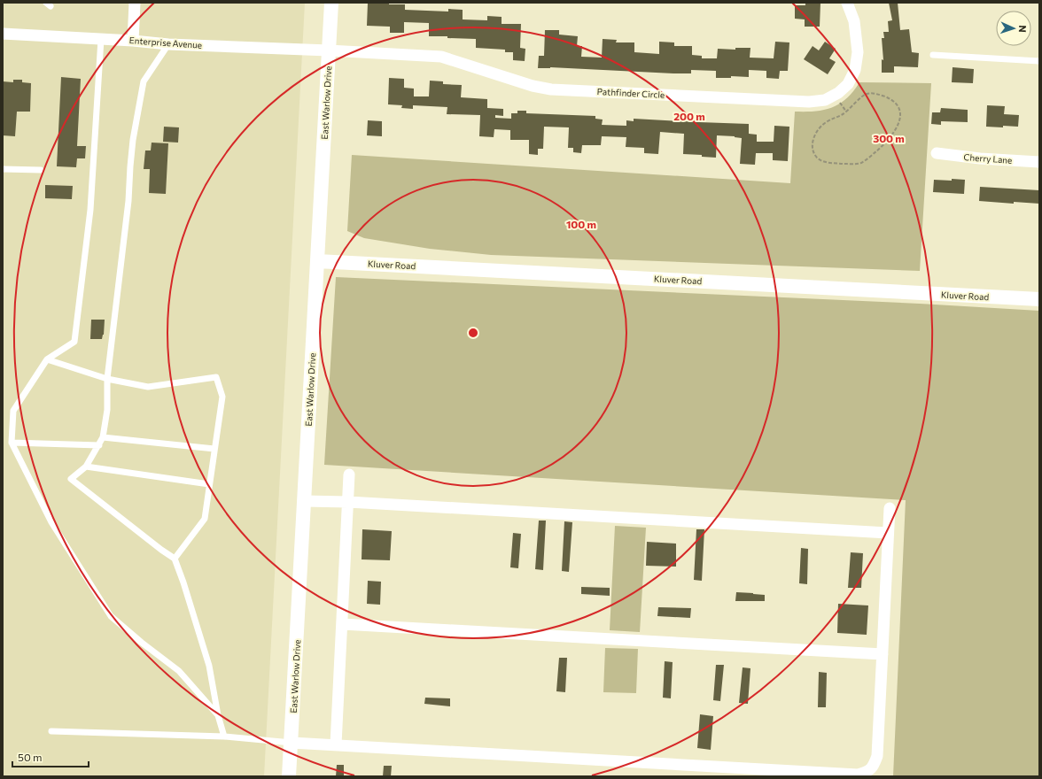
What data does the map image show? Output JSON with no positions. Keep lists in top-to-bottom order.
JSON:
{
  "streets": {
    "street": [
      "Enterprise Avenue",
      "Pathfinder Circle",
      "East Warlow Drive",
      "Cherry Lane",
      "Kluver Road"
    ]
  },
  "crossings": [
    ["Enterprise Avenue", "Pathfinder Circle"],
    ["Enterprise Avenue", "East Warlow Drive"],
    ["Pathfinder Circle", "East Warlow Drive"],
    ["East Warlow Drive", "Kluver Road"]
  ],
  "scale_bar": "50 m",
  "north": "right",
  "rings": ["200 m", "300 m", "100 m"]
}
